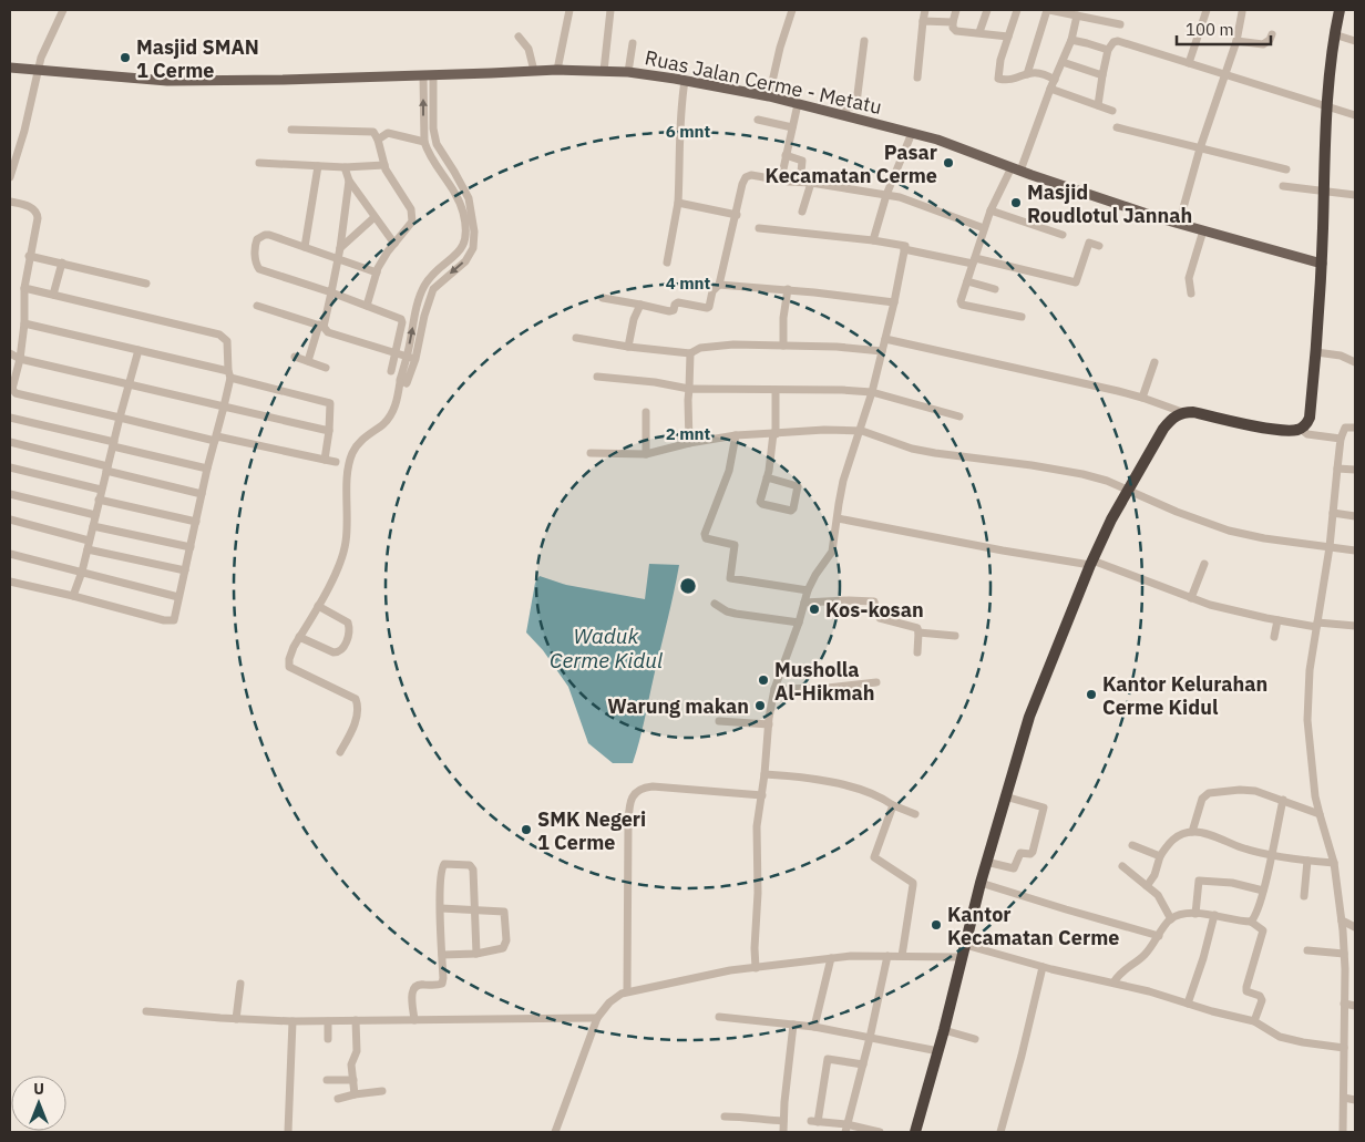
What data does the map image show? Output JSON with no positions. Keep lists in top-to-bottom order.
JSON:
{
  "streets": {
    "main road": ["Ruas Jalan Cerme - Metatu"]
  },
  "water": ["Waduk Cerme Kidul"],
  "places": [
    "Masjid SMAN 1 Cerme",
    "Pasar Kecamatan Cerme",
    "Masjid Roudlotul Jannah",
    "Kos-kosan",
    "Musholla Al-Hikmah",
    "Kantor Kelurahan Cerme Kidul",
    "Warung makan",
    "SMK Negeri 1 Cerme",
    "Kantor Kecamatan Cerme"
  ],
  "scale_bar": "100 m",
  "north": "top",
  "rings": ["6 mnt", "4 mnt", "2 mnt"]
}
